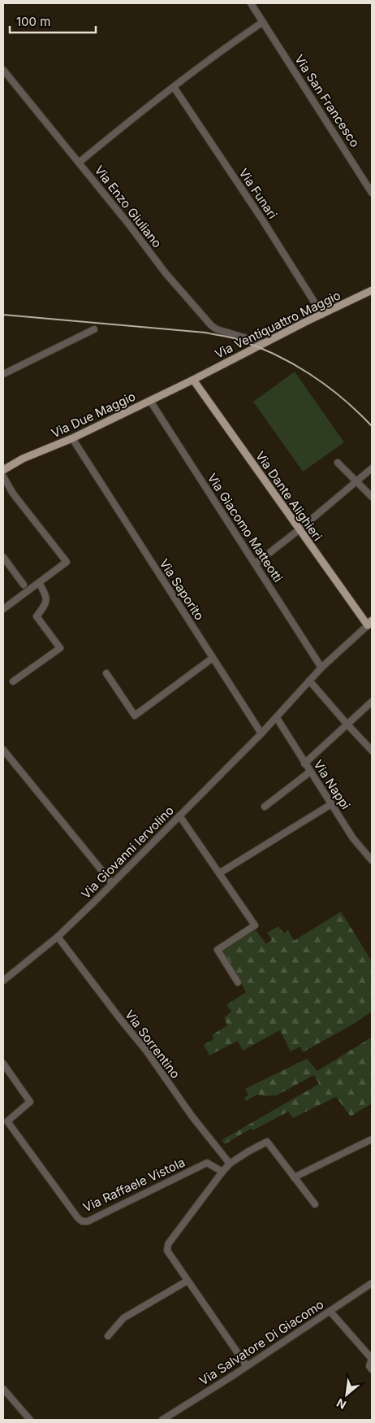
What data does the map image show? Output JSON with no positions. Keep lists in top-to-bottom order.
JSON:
{
  "streets": {
    "main road": ["Via Ventiquattro Maggio", "Via Due Maggio", "Via Dante Alighieri"],
    "street": [
      "Via San Francesco",
      "Via Funari",
      "Via Enzo Giuliano",
      "Via Giacomo Matteotti",
      "Via Saporito",
      "Via Nappi",
      "Via Giovanni Iervolino",
      "Via Sorrentino",
      "Via Raffaele Vistola",
      "Via Salvatore Di Giacomo"
    ]
  },
  "crossings": [
    ["Via San Francesco", "Via Enzo Giuliano"],
    ["Via Funari", "Via Enzo Giuliano"],
    ["Via Funari", "Via Ventiquattro Maggio"],
    ["Via Enzo Giuliano", "Via Ventiquattro Maggio"],
    ["Via Ventiquattro Maggio", "Via Due Maggio"],
    ["Via Ventiquattro Maggio", "Via Dante Alighieri"],
    ["Via Due Maggio", "Via Dante Alighieri"],
    ["Via Due Maggio", "Via Giacomo Matteotti"],
    ["Via Due Maggio", "Via Saporito"],
    ["Via Saporito", "Via Giovanni Iervolino"],
    ["Via Giovanni Iervolino", "Via Sorrentino"]
  ],
  "scale_bar": "100 m",
  "north": "bottom left"
}
